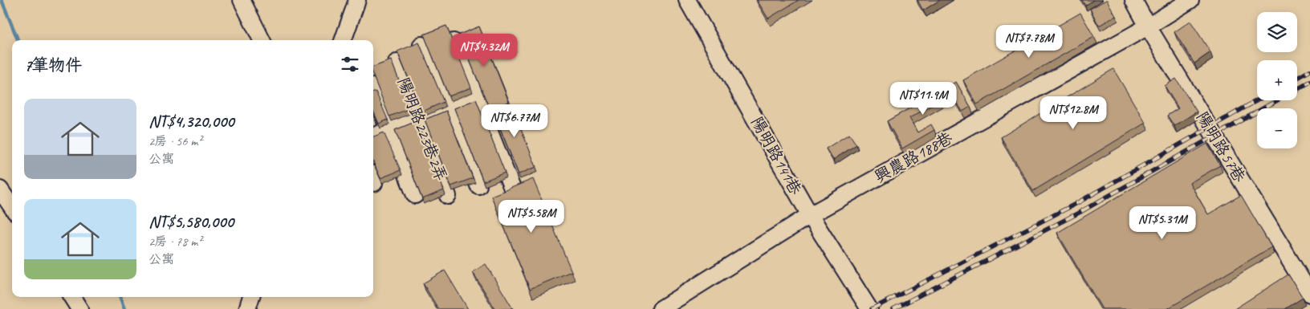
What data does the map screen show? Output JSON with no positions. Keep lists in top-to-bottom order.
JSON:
{
  "streets": {
    "street": [
      "陽明路223巷2弄",
      "陽明路57巷",
      "陽明路141巷",
      "興農路188巷"
    ]
  },
  "crossings": [
    ["陽明路57巷", "興農路188巷"],
    ["陽明路141巷", "興農路188巷"]
  ],
  "page": {
    "map_buttons": ["+", "−"],
    "price": [
      "NT$7.78M",
      "NT$4.32M",
      "NT$11.9M",
      "NT$12.8M",
      "NT$6.77M",
      "NT$5.58M",
      "NT$5.31M"
    ],
    "heading": "7筆物件",
    "list": [
      {
        "name": "NT$4,320,000",
        "note": "2房 · 56 m² · 公寓"
      },
      {
        "name": "NT$5,580,000",
        "note": "2房 · 78 m² · 公寓"
      }
    ]
  }
}
